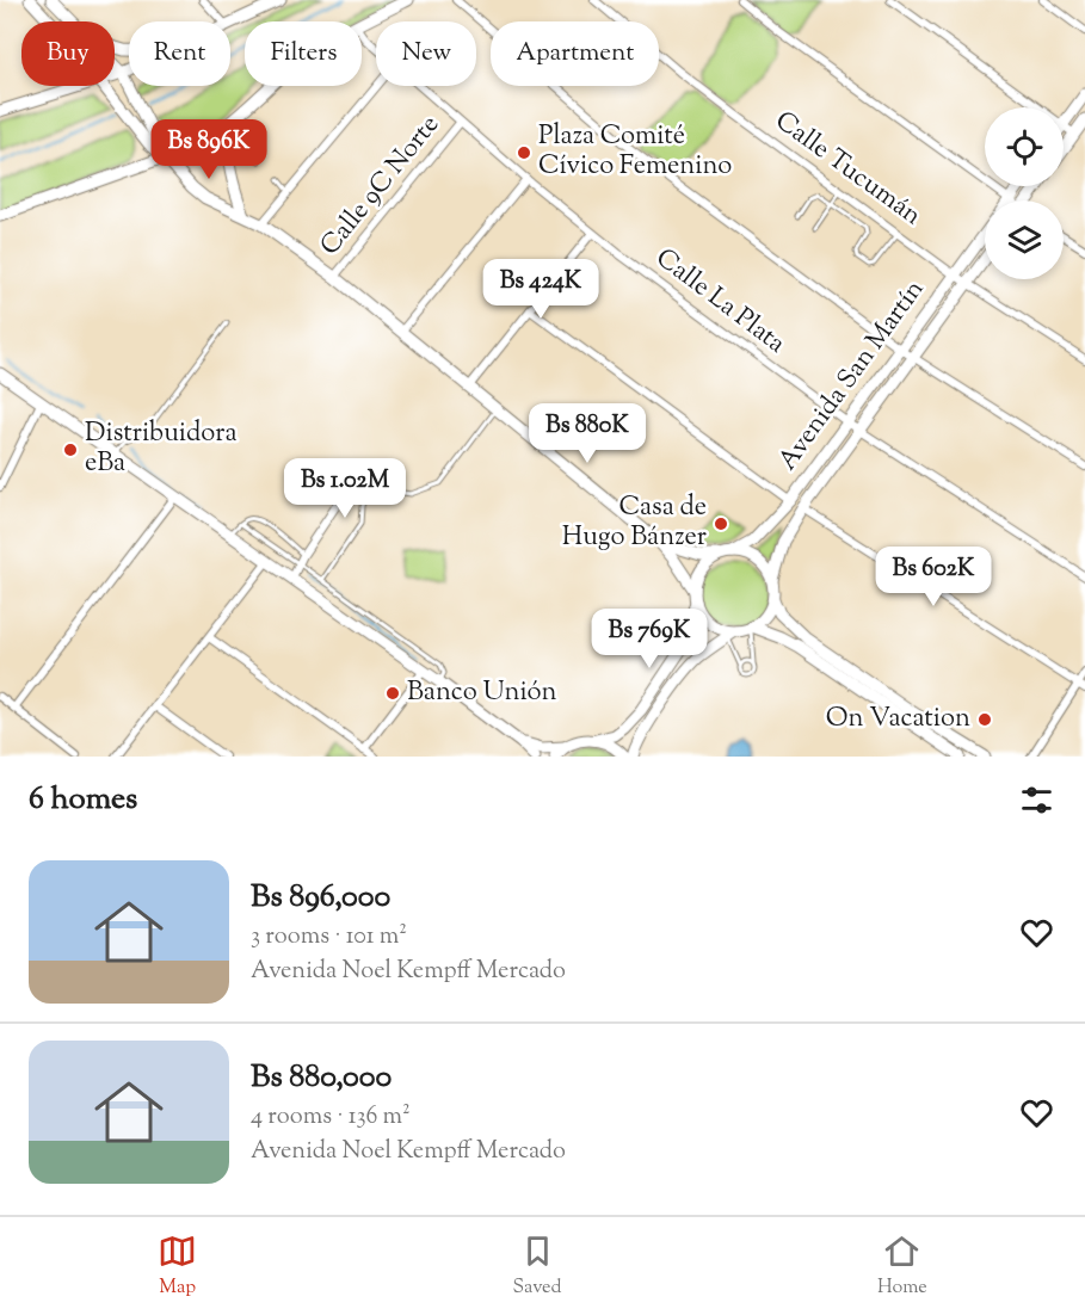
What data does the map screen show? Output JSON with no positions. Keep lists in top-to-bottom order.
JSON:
{
  "streets": {
    "main road": ["Avenida San Martín"],
    "street": ["Calle Tucumán", "Calle 9C Norte", "Calle La Plata"]
  },
  "crossings": [
    ["Calle Tucumán", "Avenida San Martín"],
    ["Calle 9C Norte", "Calle La Plata"],
    ["Calle La Plata", "Avenida San Martín"]
  ],
  "places": [
    "Plaza Comité Cívico Femenino",
    "Distribuidora eBa",
    "Casa de Hugo Bánzer",
    "Banco Unión",
    "On Vacation"
  ],
  "page": {
    "chip": [
      "Buy",
      "Rent",
      "Filters",
      "New",
      "Apartment"
    ],
    "price": [
      "Bs 896K",
      "Bs 424K",
      "Bs 880K",
      "Bs 1.02M",
      "Bs 602K",
      "Bs 769K"
    ],
    "heading": "6 homes",
    "list": [
      {
        "name": "Bs 896,000",
        "note": "3 rooms · 101 m² · Avenida Noel Kempff Mercado"
      },
      {
        "name": "Bs 880,000",
        "note": "4 rooms · 136 m² · Avenida Noel Kempff Mercado"
      }
    ],
    "tabs": ["Map", "Saved", "Home"]
  }
}
